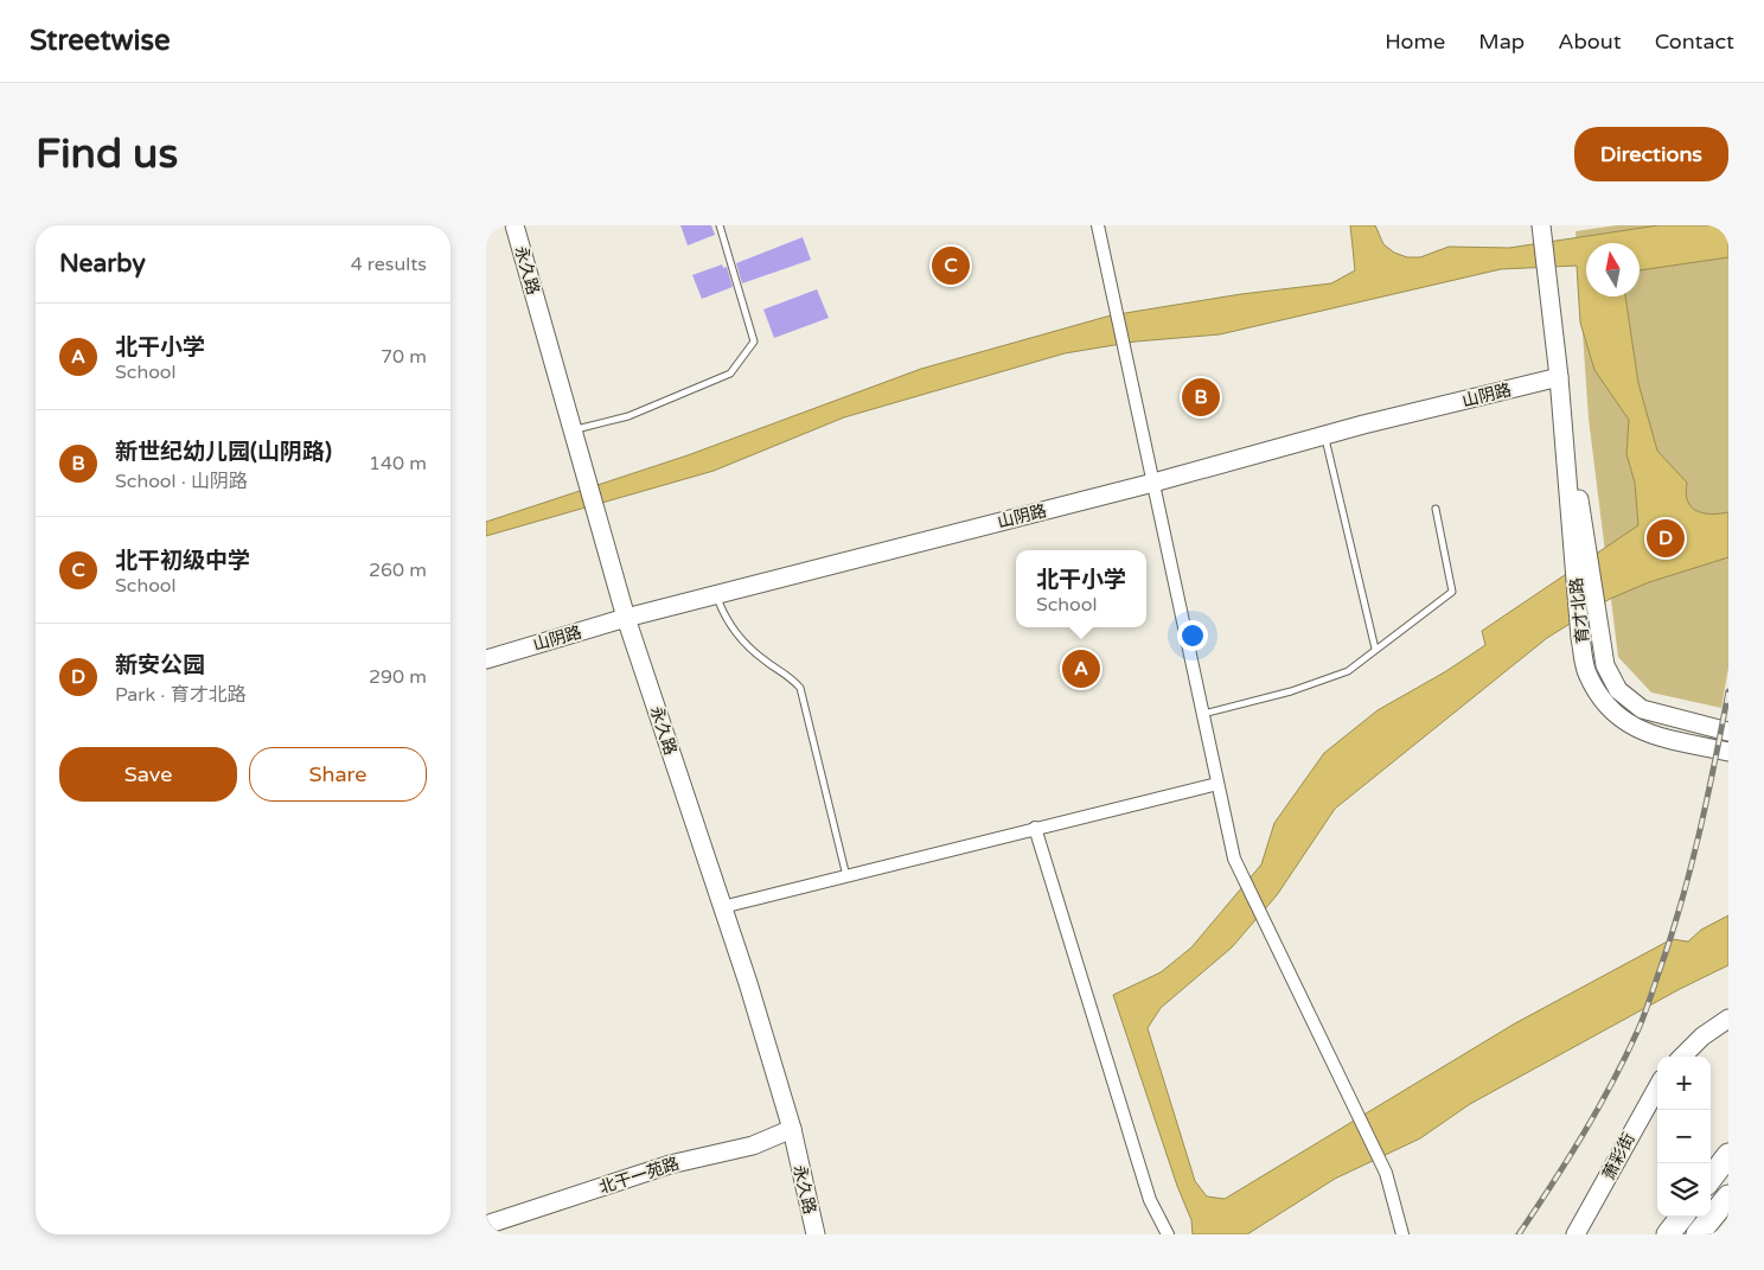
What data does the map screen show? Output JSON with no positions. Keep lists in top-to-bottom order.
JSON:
{
  "streets": {
    "main road": [
      "永久路",
      "山阴路",
      "育才北路",
      "萧彩街",
      "北干一苑路"
    ]
  },
  "crossings": [
    ["永久路", "山阴路"],
    ["永久路", "北干一苑路"],
    ["山阴路", "育才北路"]
  ],
  "north": "top",
  "page": {
    "header": "Streetwise",
    "nav": [
      "Home",
      "Map",
      "About",
      "Contact"
    ],
    "buttons": [
      "Directions",
      ["Save", "Share"]
    ],
    "title": "Find us",
    "heading": ["Nearby", "4 results"],
    "pins": [
      "C",
      "B",
      "D",
      "A"
    ],
    "list": [
      {
        "mark": "A",
        "name": "北干小学",
        "note": "School",
        "value": "70 m"
      },
      {
        "mark": "B",
        "name": "新世纪幼儿园(山阴路)",
        "note": "School · 山阴路",
        "value": "140 m"
      },
      {
        "mark": "C",
        "name": "北干初级中学",
        "note": "School",
        "value": "260 m"
      },
      {
        "mark": "D",
        "name": "新安公园",
        "note": "Park · 育才北路",
        "value": "290 m"
      }
    ],
    "popup": ["北干小学", "School"],
    "map_buttons": ["+", "−"]
  }
}
